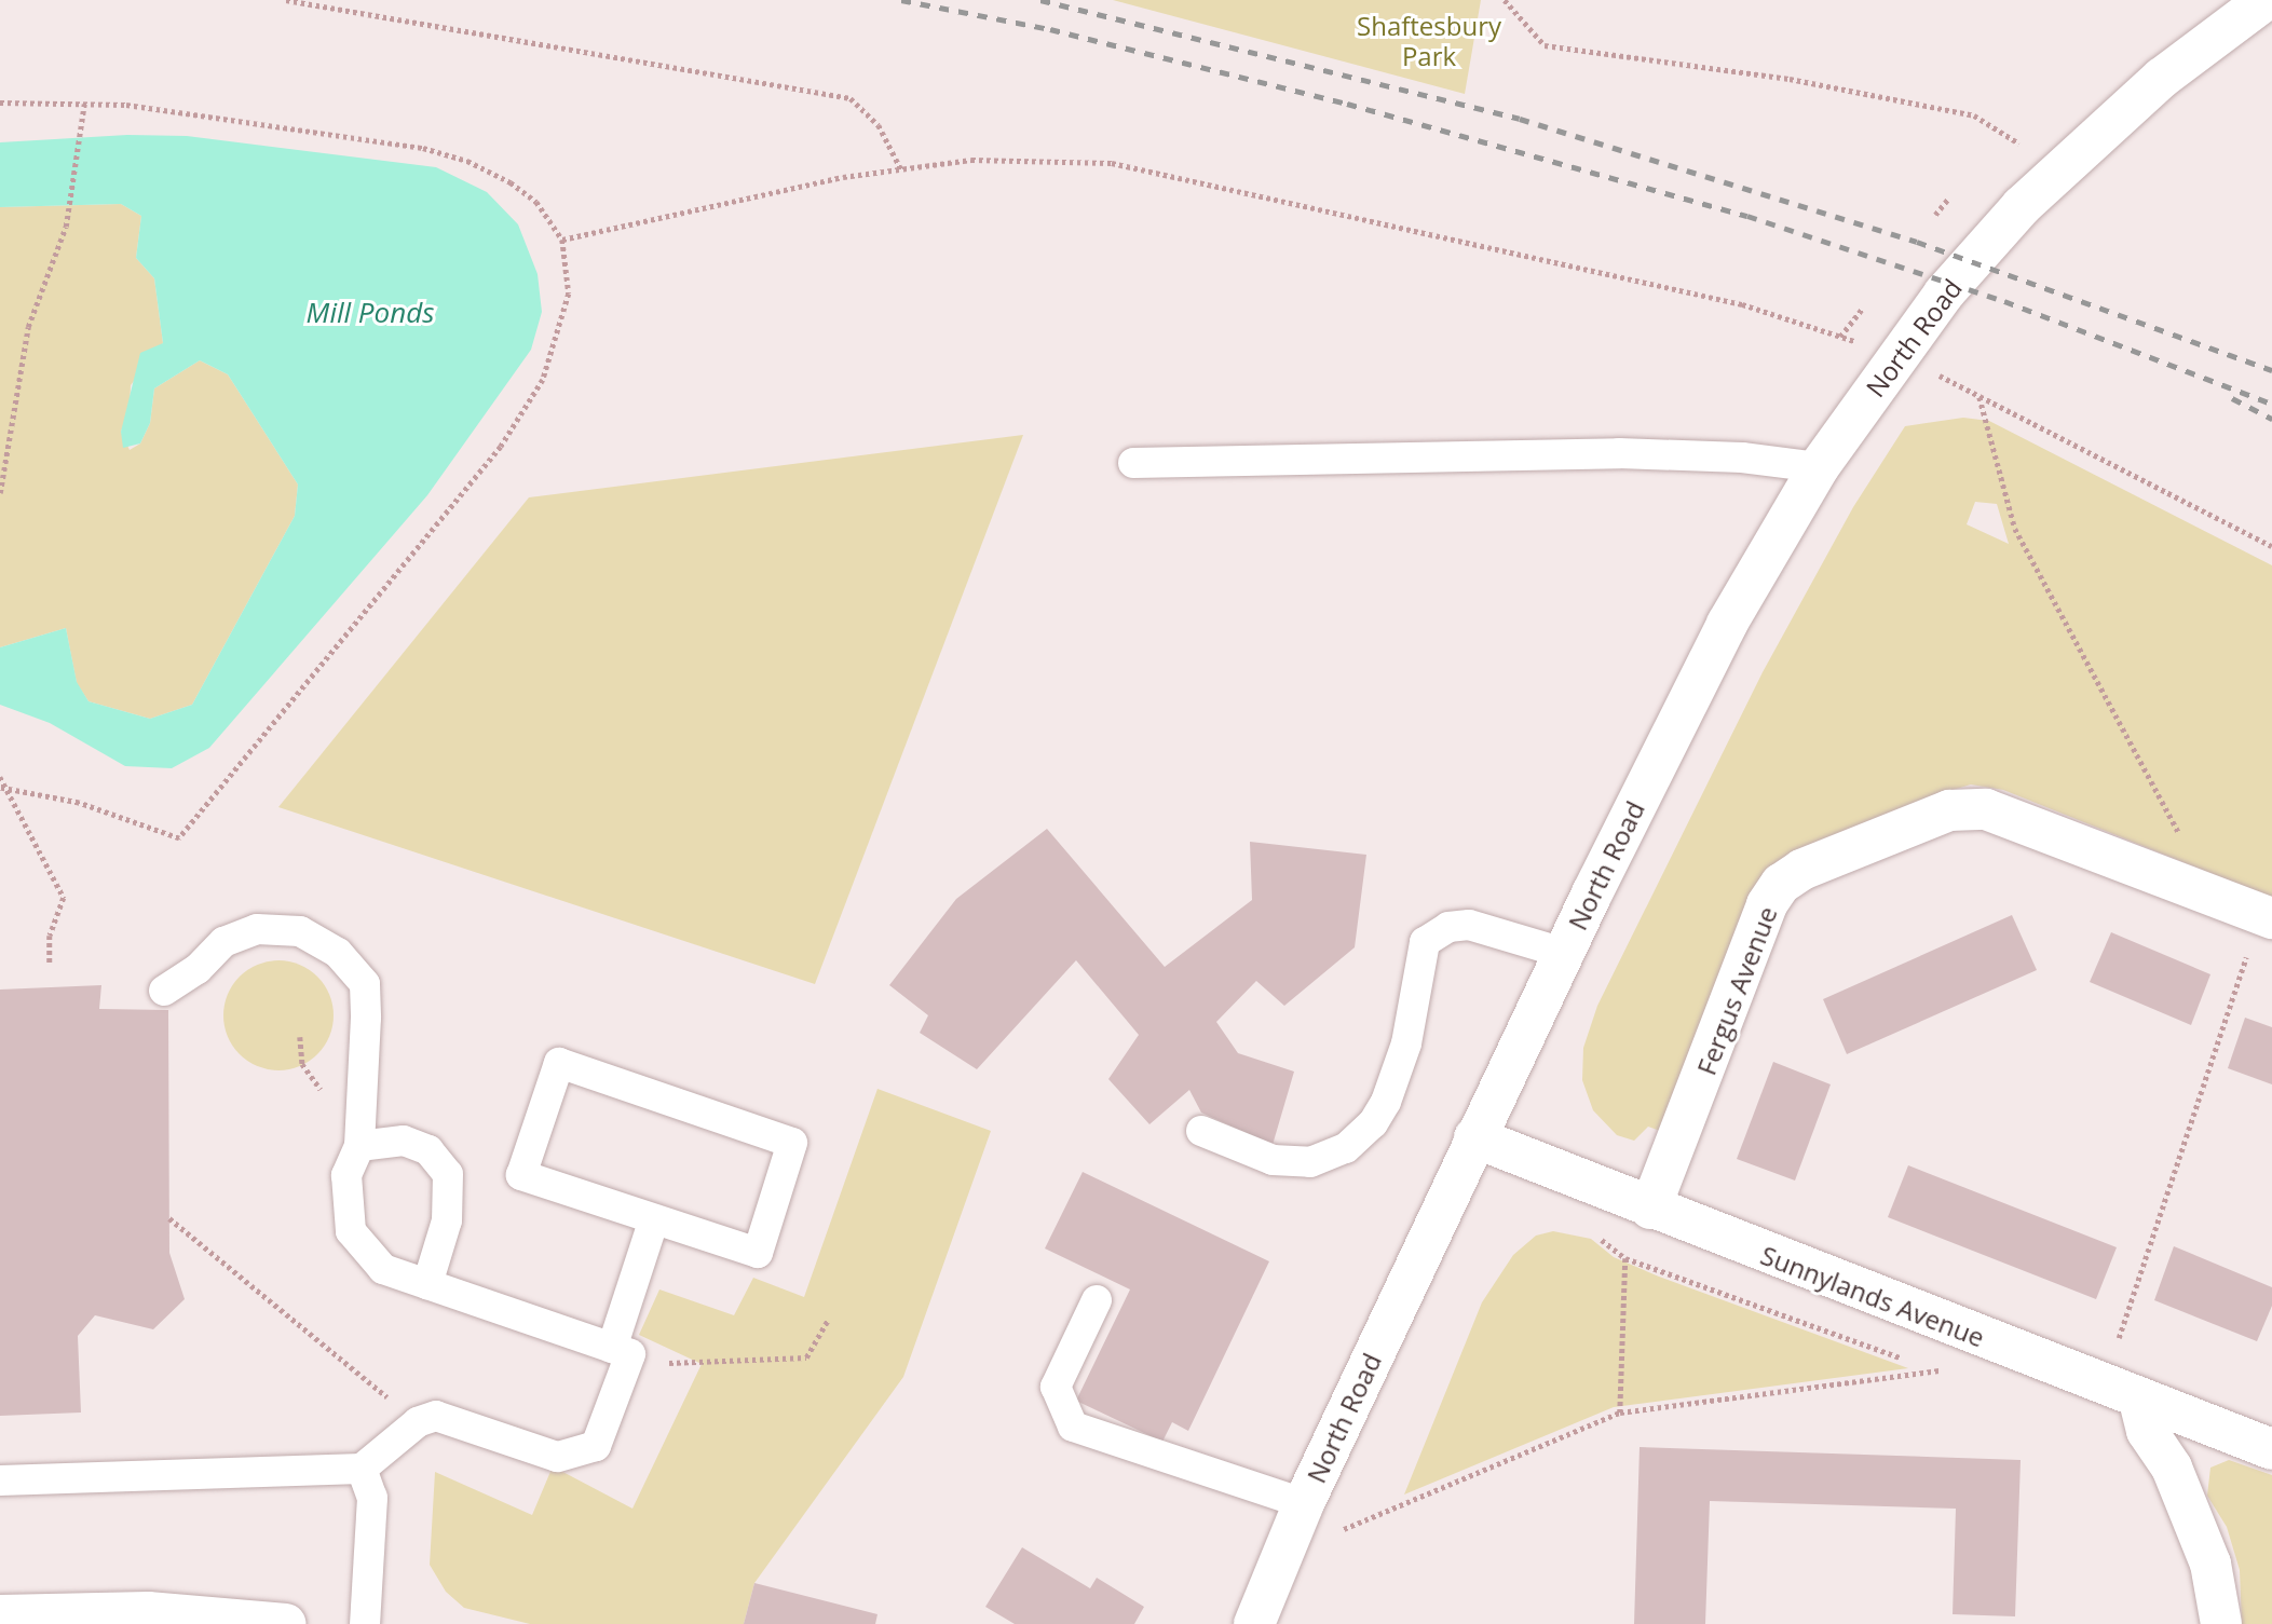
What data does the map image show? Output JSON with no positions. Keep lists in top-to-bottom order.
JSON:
{
  "streets": {
    "street": ["North Road", "Fergus Avenue", "Sunnylands Avenue"]
  },
  "crossings": [
    ["North Road", "Sunnylands Avenue"],
    ["Fergus Avenue", "Sunnylands Avenue"]
  ],
  "water": ["Mill Ponds"],
  "parks": ["Shaftesbury Park"]
}
